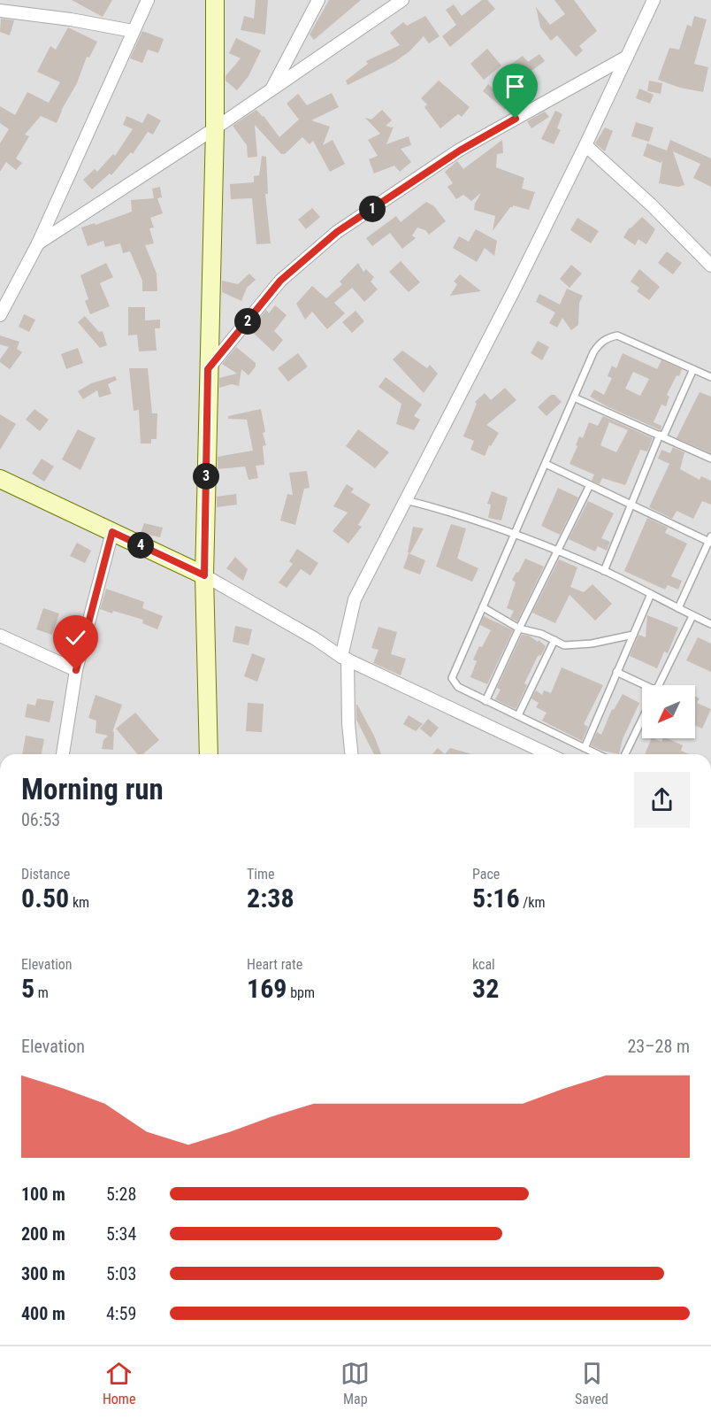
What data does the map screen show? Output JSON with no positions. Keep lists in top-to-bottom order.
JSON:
{
  "north": "bottom left",
  "page": {
    "pins": [
      "1",
      "2",
      "3",
      "4"
    ],
    "heading": ["Morning run", "06:53"],
    "stats": [
      ["Distance", "0.50 km"],
      ["Time", "2:38"],
      ["Pace", "5:16 /km"],
      ["Elevation", "5 m"],
      ["Heart rate", "169 bpm"],
      ["kcal", "32"]
    ],
    "chart": ["Elevation", "23–28 m"],
    "list": [
      {
        "name": "100 m",
        "note": "5:28"
      },
      {
        "name": "200 m",
        "note": "5:34"
      },
      {
        "name": "300 m",
        "note": "5:03"
      },
      {
        "name": "400 m",
        "note": "4:59"
      }
    ],
    "tabs": ["Home", "Map", "Saved"]
  }
}
